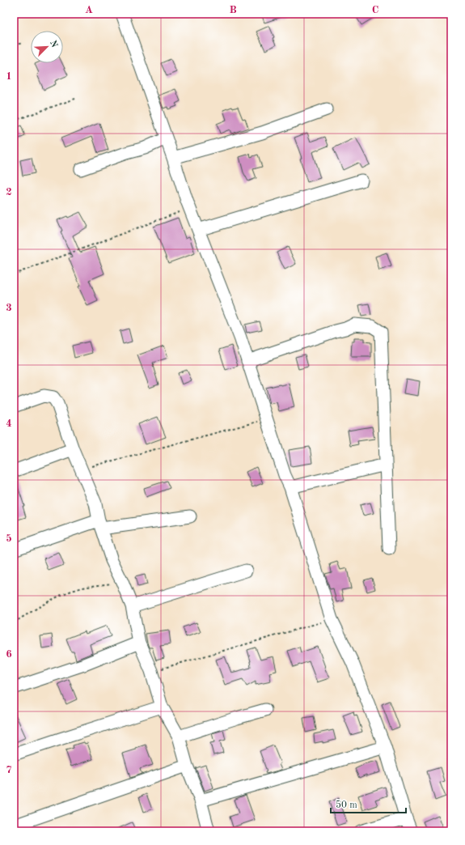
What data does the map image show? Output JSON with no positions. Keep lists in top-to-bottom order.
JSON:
{
  "scale_bar": "50 m",
  "north": "top right",
  "grid": {
    "columns": ["A", "B", "C"],
    "rows": [
      "1",
      "2",
      "3",
      "4",
      "5",
      "6",
      "7"
    ]
  }
}
